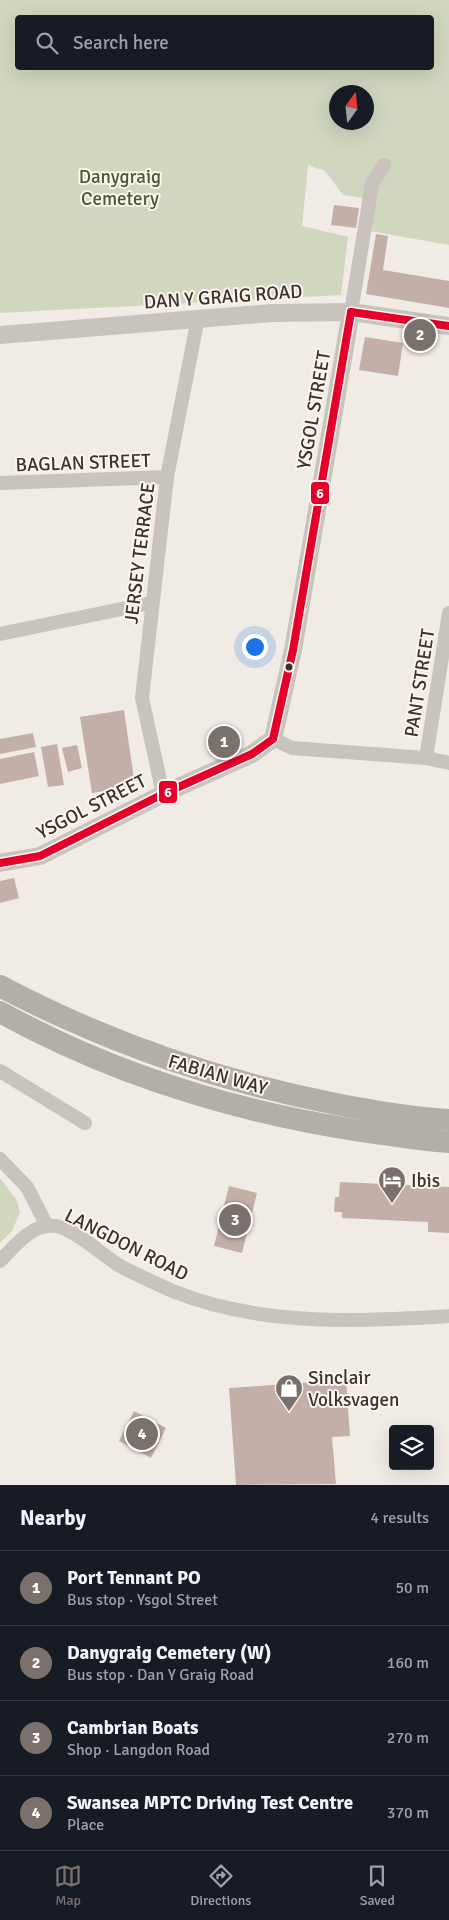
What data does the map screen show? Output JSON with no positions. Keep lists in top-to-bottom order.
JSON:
{
  "streets": {
    "highway": ["FABIAN WAY"],
    "street": [
      "DAN Y GRAIG ROAD",
      "YSGOL STREET",
      "BAGLAN STREET",
      "JERSEY TERRACE",
      "PANT STREET",
      "LANGDON ROAD"
    ]
  },
  "crossings": [
    ["DAN Y GRAIG ROAD", "YSGOL STREET"],
    ["DAN Y GRAIG ROAD", "JERSEY TERRACE"],
    ["YSGOL STREET", "JERSEY TERRACE"],
    ["BAGLAN STREET", "JERSEY TERRACE"]
  ],
  "parks": ["Danygraig Cemetery"],
  "places": {
    "hotel": ["Ibis"],
    "shop": ["Sinclair Volksvagen"]
  },
  "lines": ["transit line 6"],
  "north": "top",
  "page": {
    "search": "Search here",
    "pins": [
      "2",
      "1",
      "3",
      "4"
    ],
    "heading": ["Nearby", "4 results"],
    "list": [
      {
        "mark": "1",
        "name": "Port Tennant PO",
        "note": "Bus stop · Ysgol Street",
        "value": "50 m"
      },
      {
        "mark": "2",
        "name": "Danygraig Cemetery (W)",
        "note": "Bus stop · Dan Y Graig Road",
        "value": "160 m"
      },
      {
        "mark": "3",
        "name": "Cambrian Boats",
        "note": "Shop · Langdon Road",
        "value": "270 m"
      },
      {
        "mark": "4",
        "name": "Swansea MPTC Driving Test Centre",
        "note": "Place",
        "value": "370 m"
      }
    ],
    "nav": ["Map", "Directions", "Saved"]
  }
}
